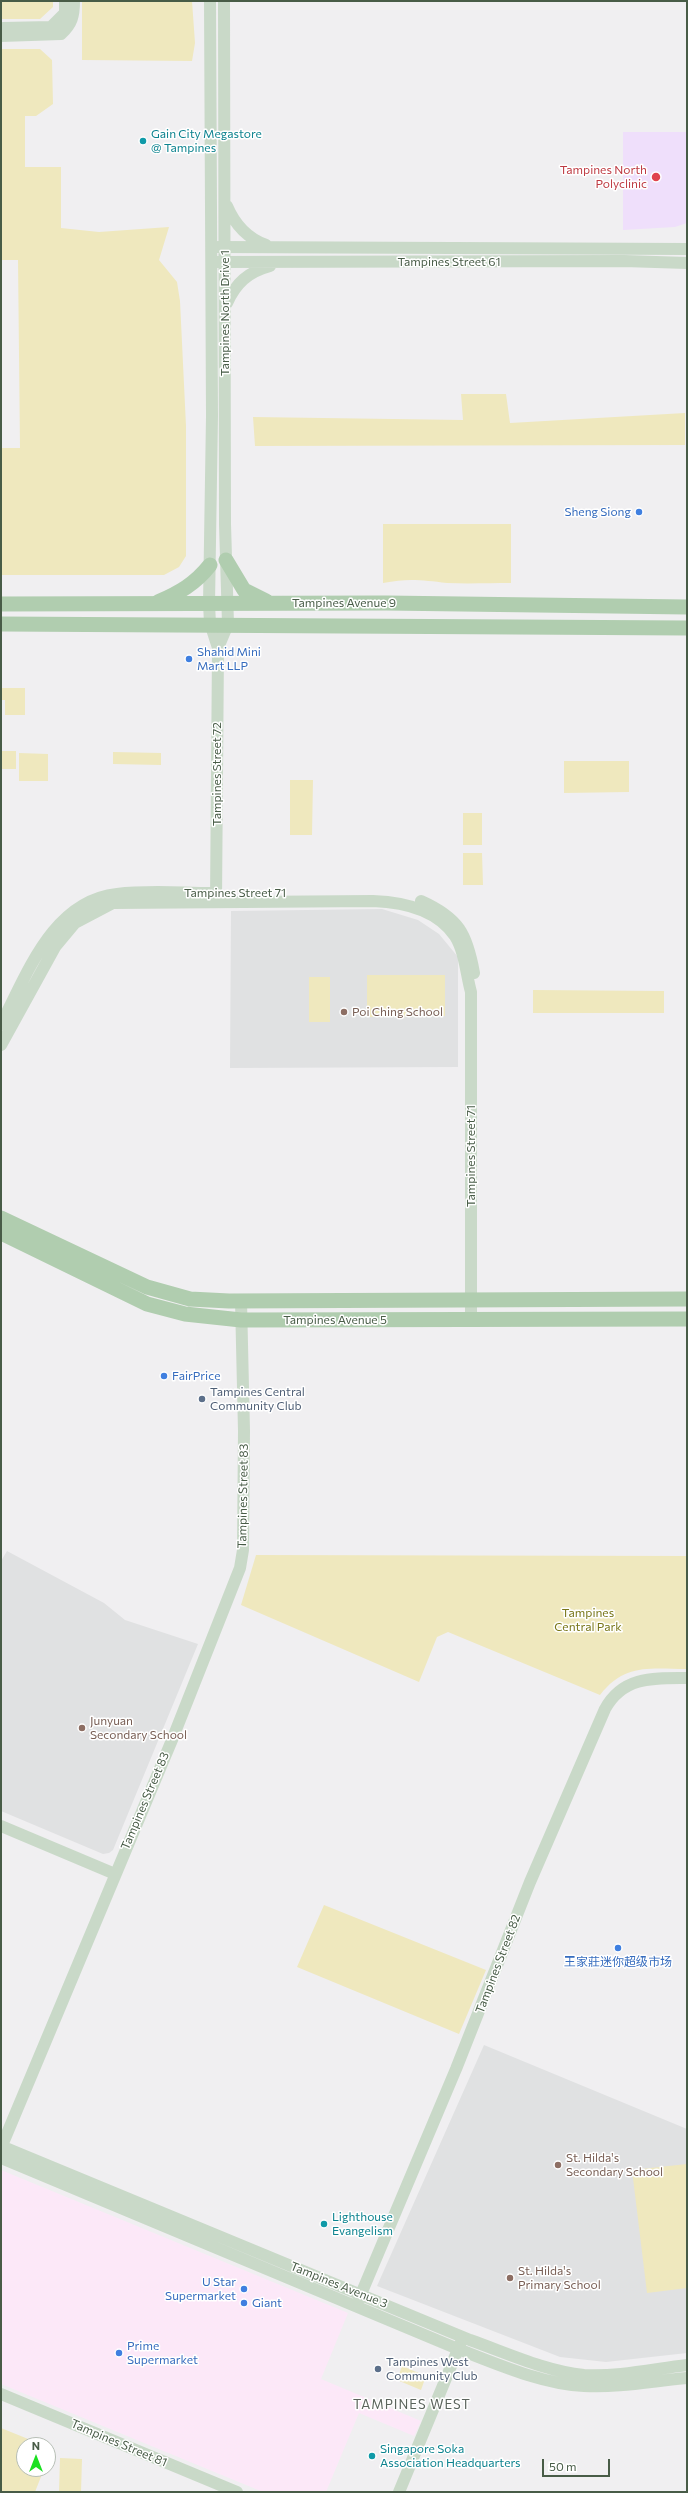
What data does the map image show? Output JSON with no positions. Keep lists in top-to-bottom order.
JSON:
{
  "streets": {
    "main road": ["Tampines Avenue 9", "Tampines Avenue 5"],
    "street": [
      "Tampines Street 61",
      "Tampines North Drive 1",
      "Tampines Street 72",
      "Tampines Street 71",
      "Tampines Street 83",
      "Tampines Street 82",
      "Tampines Avenue 3",
      "Tampines Street 81"
    ]
  },
  "crossings": [
    ["Tampines Street 61", "Tampines North Drive 1"],
    ["Tampines North Drive 1", "Tampines Avenue 9"],
    ["Tampines North Drive 1", "Tampines Street 72"],
    ["Tampines Avenue 9", "Tampines Street 72"],
    ["Tampines Street 72", "Tampines Street 71"],
    ["Tampines Street 71", "Tampines Avenue 5"],
    ["Tampines Avenue 5", "Tampines Street 83"],
    ["Tampines Street 83", "Tampines Avenue 3"],
    ["Tampines Street 82", "Tampines Avenue 3"]
  ],
  "districts": ["TAMPINES WEST"],
  "parks": ["Tampines Central Park"],
  "places": [
    "Gain City Megastore @ Tampines",
    "Tampines North Polyclinic",
    "Sheng Siong",
    "Shahid Mini Mart LLP",
    "Poi Ching School",
    "FairPrice",
    "Tampines Central Community Club",
    "Junyuan Secondary School",
    "王家莊迷你超级市场",
    "St. Hilda's Secondary School",
    "Lighthouse Evangelism",
    "St. Hilda's Primary School",
    "U Star Supermarket",
    "Giant",
    "Prime Supermarket",
    "Tampines West Community Club",
    "Singapore Soka Association Headquarters"
  ],
  "scale_bar": "50 m",
  "north": "top"
}
